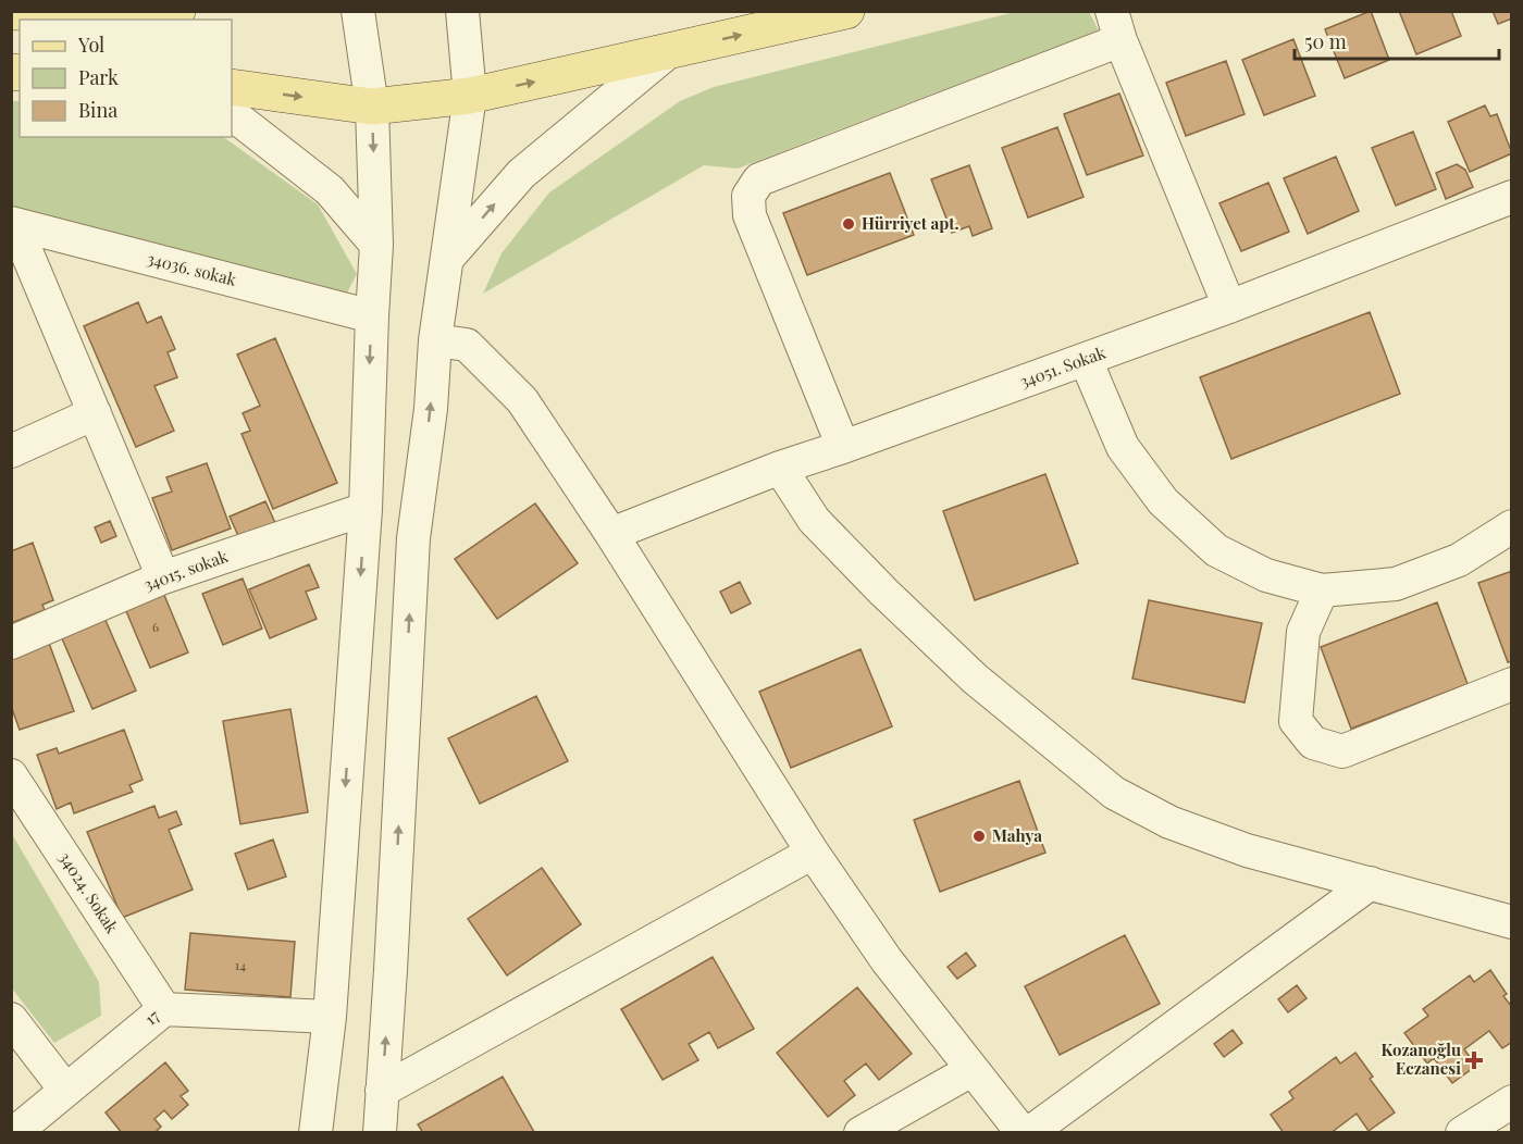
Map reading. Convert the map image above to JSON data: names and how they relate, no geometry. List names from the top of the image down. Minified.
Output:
{"streets":{"street":["34036. sokak","34051. Sokak","34015. sokak","34024. Sokak","17"]},"crossings":[["34024. Sokak","17"]],"places":{"other":["Hürriyet apt.","Mahya"],"health":["Kozanoğlu Eczanesi"]},"house_numbers":["6","14"],"legend":["Yol","Park","Bina"],"scale_bar":"50 m"}
